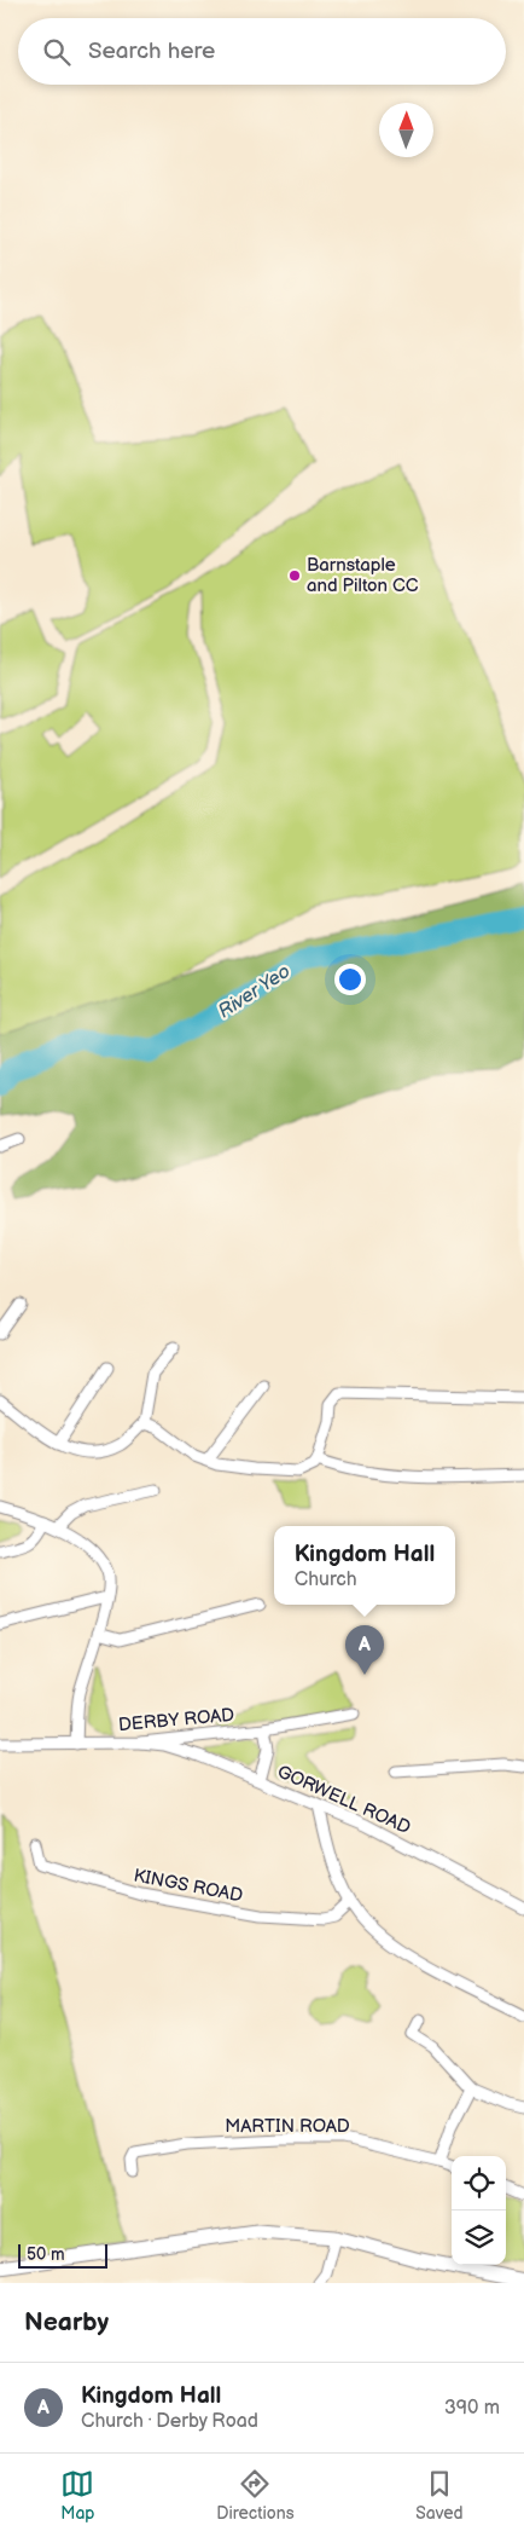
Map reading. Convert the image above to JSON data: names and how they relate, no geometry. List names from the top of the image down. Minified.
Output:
{"streets":{"street":["DERBY ROAD","GORWELL ROAD","KINGS ROAD","MARTIN ROAD"]},"crossings":[["DERBY ROAD","GORWELL ROAD"]],"water":["River Yeo"],"places":["Barnstaple and Pilton CC"],"scale_bar":"50 m","north":"top","page":{"search":"Search here","popup":["Kingdom Hall","Church"],"pins":"A","scale":"50 m","heading":"Nearby","list":[{"mark":"A","name":"Kingdom Hall","note":"Church · Derby Road","value":"390 m"}],"nav":["Map","Directions","Saved"]}}
